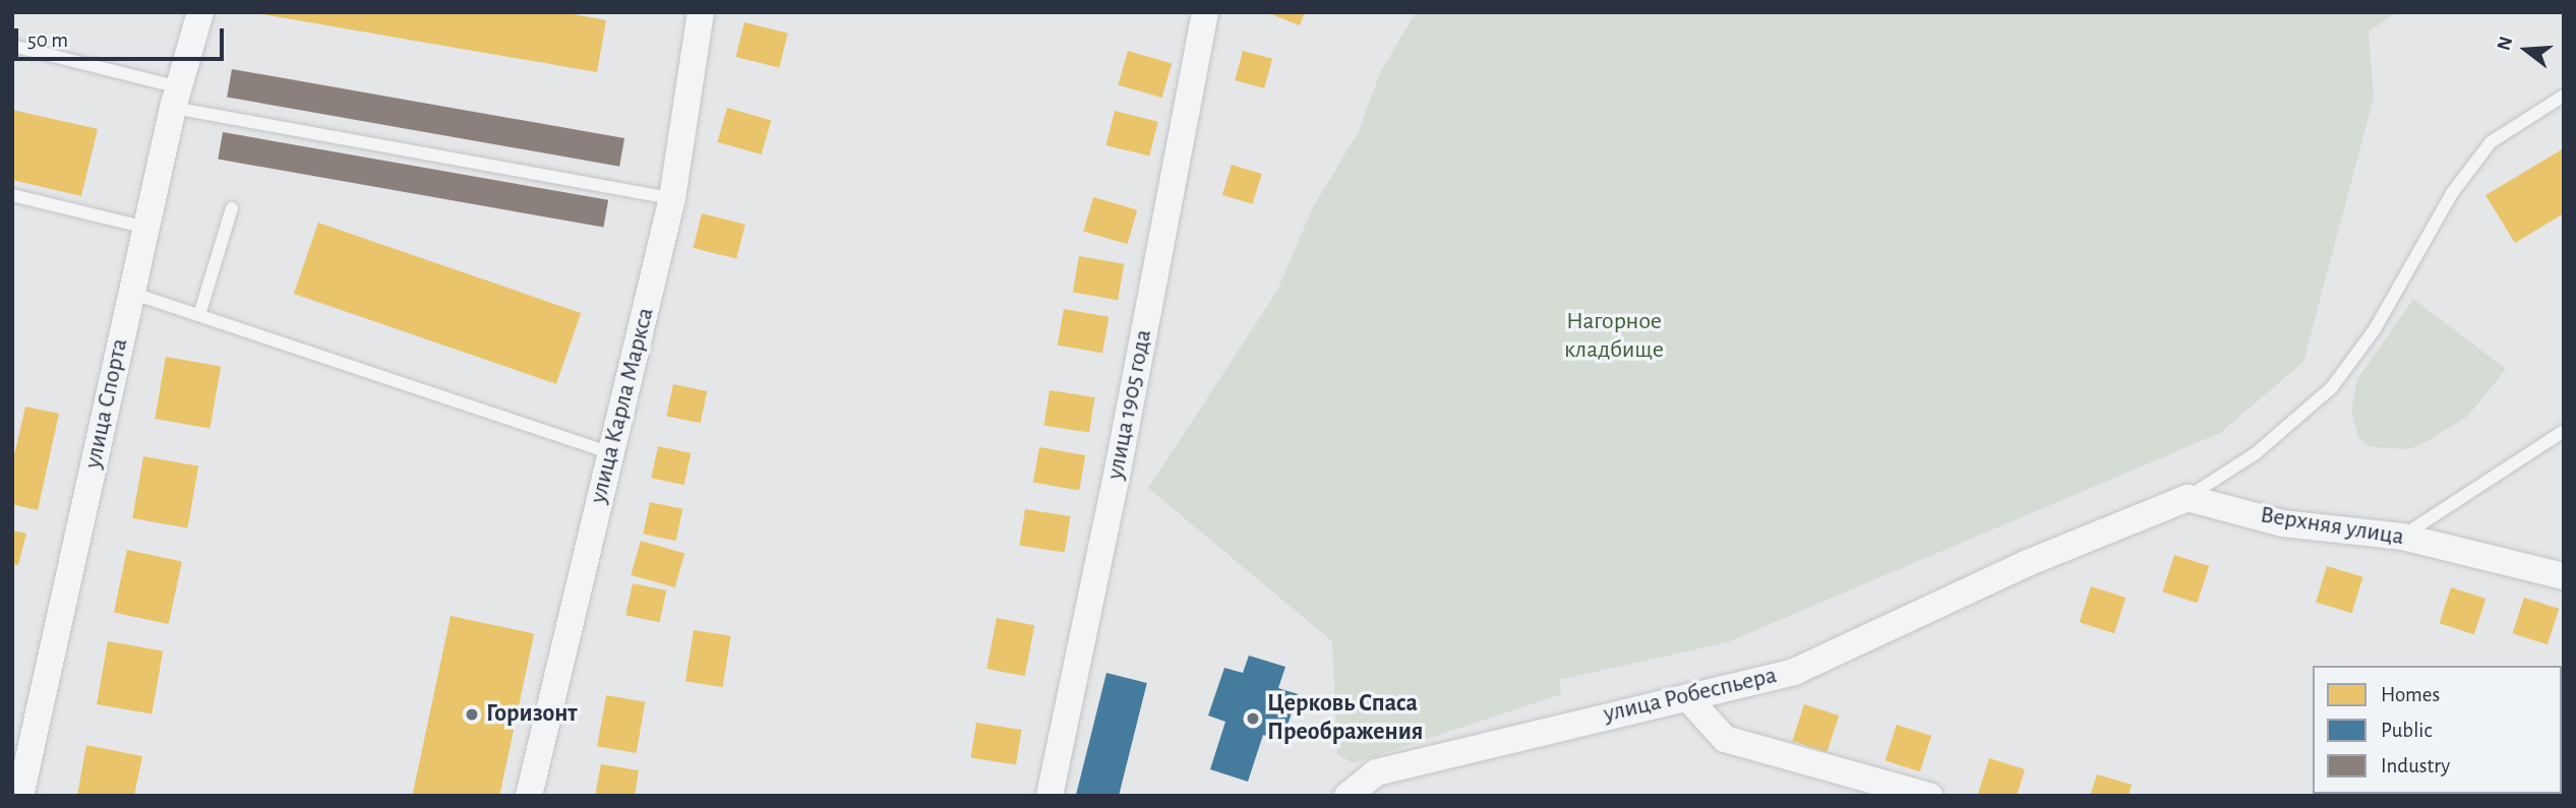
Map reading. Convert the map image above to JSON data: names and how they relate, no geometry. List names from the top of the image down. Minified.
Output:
{"streets":{"street":["улица Спорта","улица 1905 года","улица Карла Маркса","Верхняя улица","улица Робеспьера"]},"crossings":[["Верхняя улица","улица Робеспьера"]],"parks":["Нагорное кладбище"],"places":["Горизонт","Церковь Спаса Преображения"],"legend":["Homes","Public","Industry"],"scale_bar":"50 m","north":"left"}
